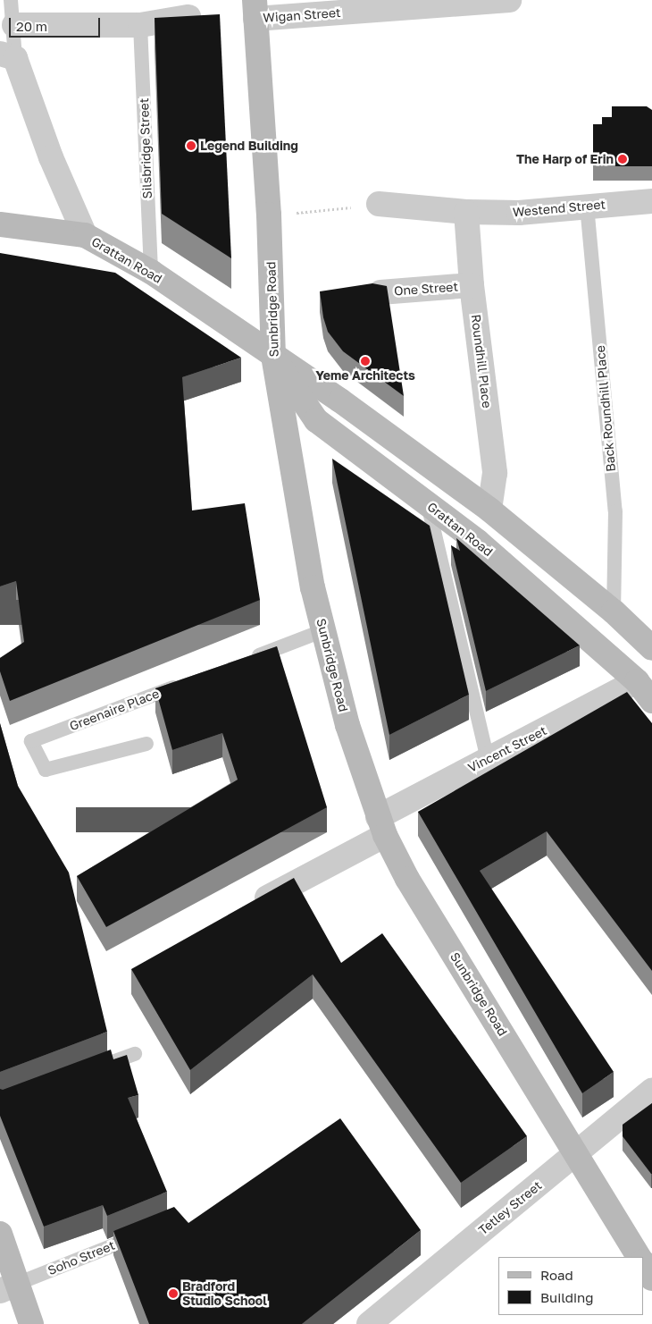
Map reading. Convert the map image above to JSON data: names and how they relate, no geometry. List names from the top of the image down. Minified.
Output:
{"streets":{"street":["Wigan Street","Westend Street","Grattan Road","One Street","Sunbridge Road","Roundhill Place","Vincent Street","Tetley Street"],"lane":["Silsbridge Street","Back Roundhill Place","Greenaire Place","Soho Street"]},"crossings":[["Wigan Street","Sunbridge Road"],["Silsbridge Street","Grattan Road"],["Westend Street","Roundhill Place"],["Westend Street","Back Roundhill Place"],["Grattan Road","Sunbridge Road"],["Grattan Road","Roundhill Place"],["Grattan Road","Back Roundhill Place"],["Grattan Road","Vincent Street"],["One Street","Roundhill Place"],["Sunbridge Road","Vincent Street"],["Sunbridge Road","Tetley Street"]],"places":["Legend Building","The Harp of Erin","Yeme Architects","Bradford Studio School"],"legend":["Road","Building"],"scale_bar":"20 m"}
